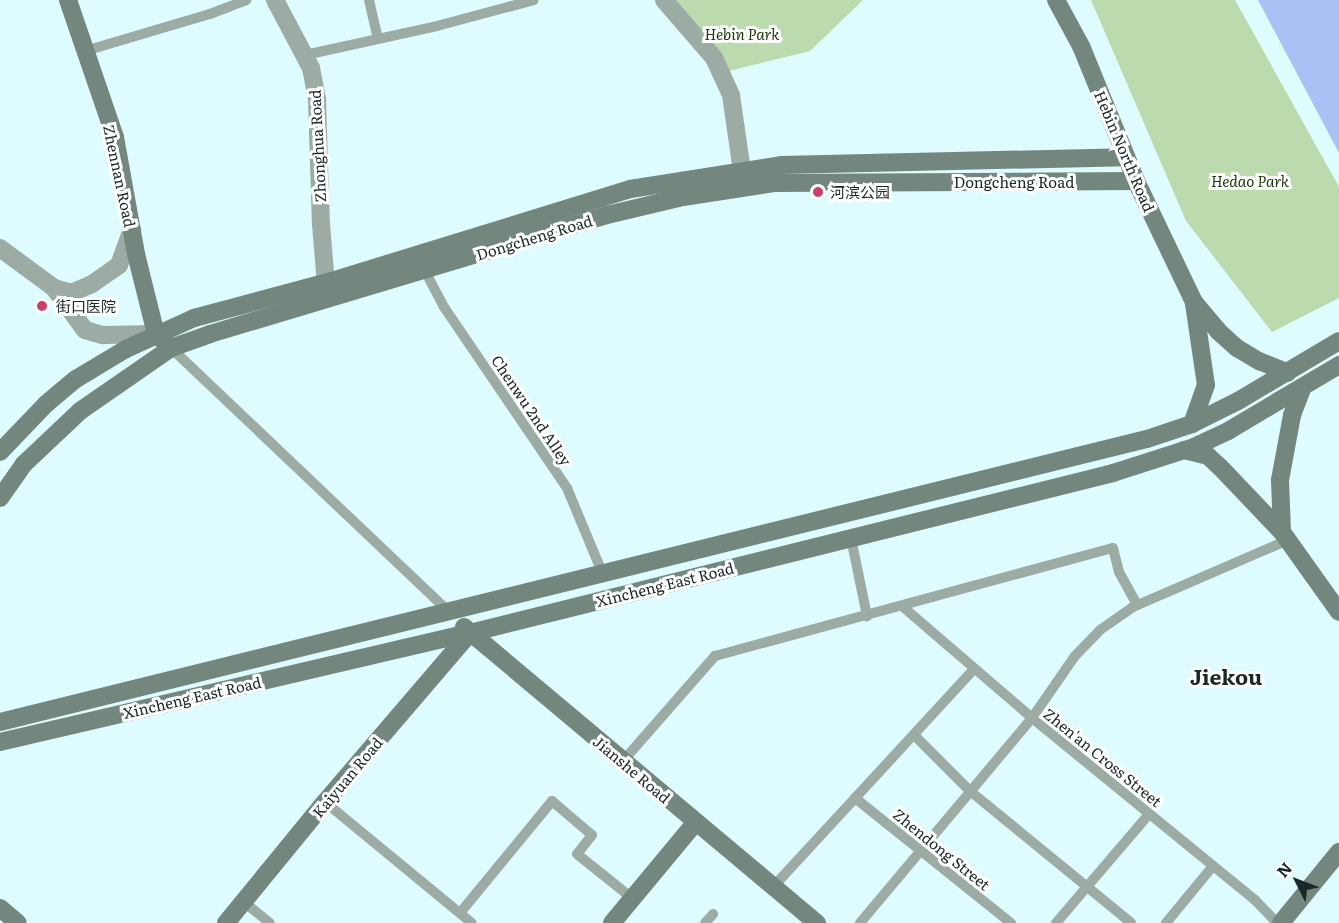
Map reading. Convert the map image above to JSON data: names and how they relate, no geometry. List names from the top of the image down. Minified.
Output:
{"streets":{"street":["Zhonghua Road","Hebin North Road","Zhennan Road","Dongcheng Road","Xincheng East Road","Jianshe Road","Kaiyuan Road"],"lane":["Chenwu 2nd Alley","Zhen'an Cross Street","Zhendong Street"]},"crossings":[["Zhonghua Road","Dongcheng Road"],["Hebin North Road","Dongcheng Road"],["Hebin North Road","Xincheng East Road"],["Zhennan Road","Dongcheng Road"],["Dongcheng Road","Chenwu 2nd Alley"],["Chenwu 2nd Alley","Xincheng East Road"],["Xincheng East Road","Jianshe Road"],["Xincheng East Road","Kaiyuan Road"],["Zhen'an Cross Street","Zhendong Street"],["Jianshe Road","Kaiyuan Road"]],"districts":["Jiekou"],"parks":["Hebin Park","Hedao Park"],"places":["河滨公园","街口医院"],"north":"top left"}
